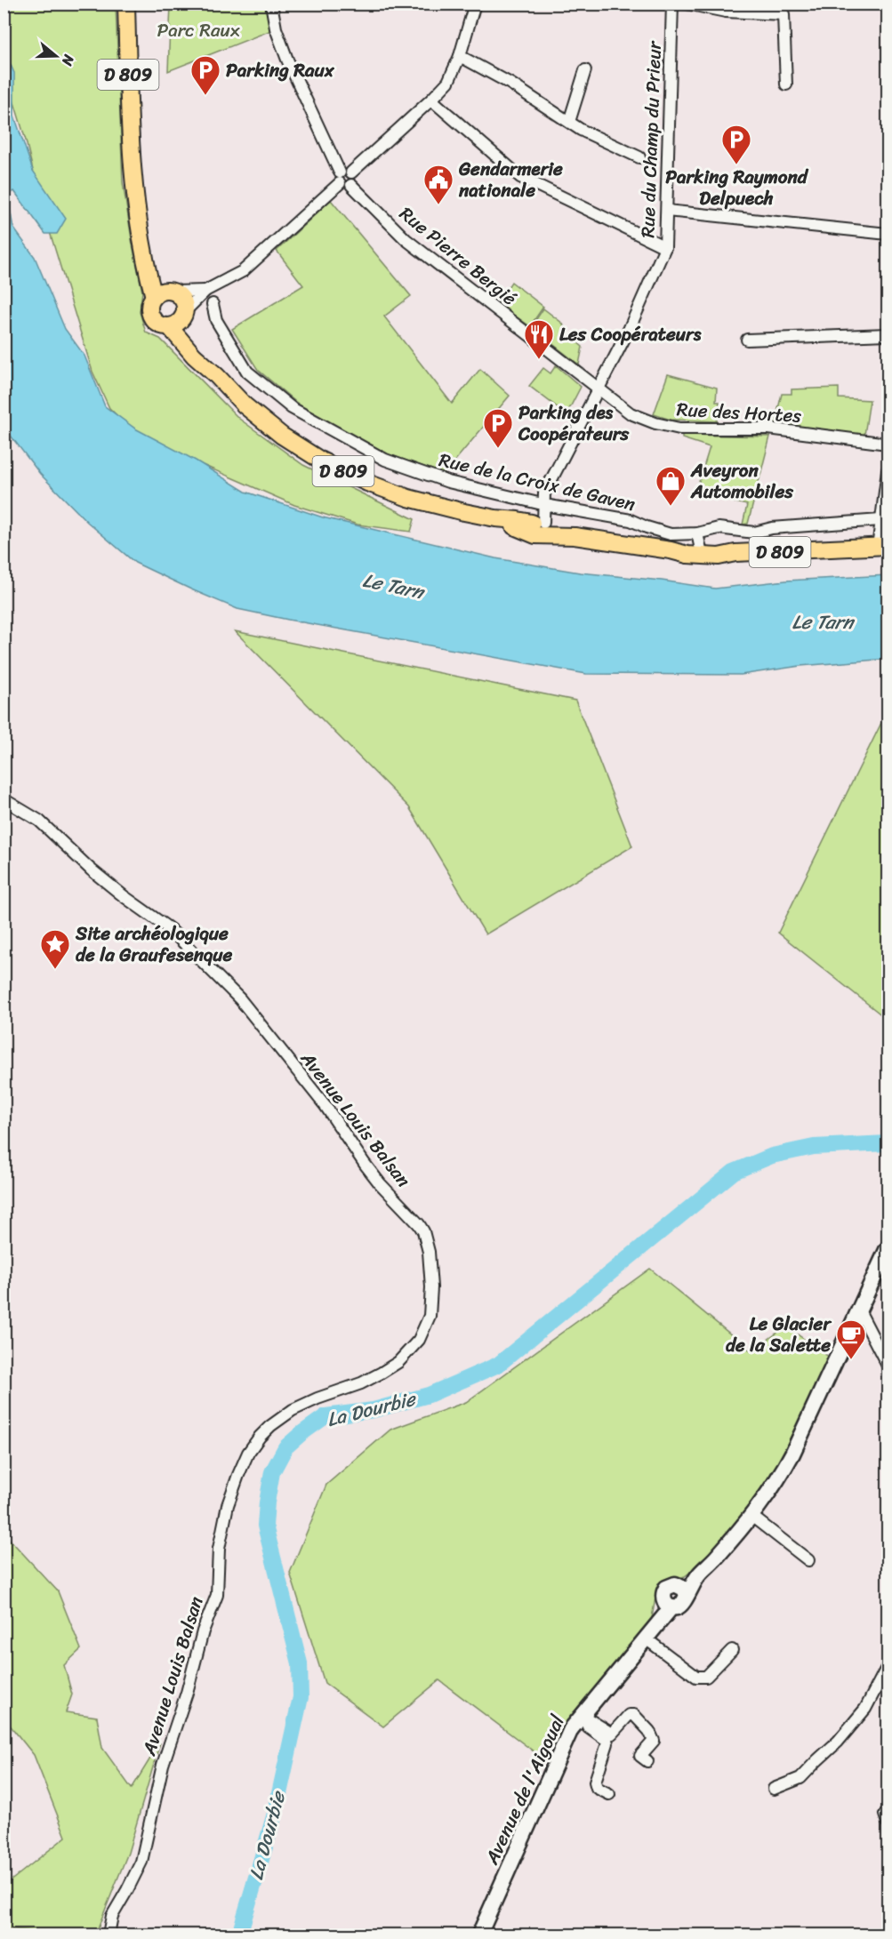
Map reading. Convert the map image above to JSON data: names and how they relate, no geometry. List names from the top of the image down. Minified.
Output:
{"streets":{"main road":["D 809","Avenue de l'Aigoual"],"street":["Rue du Champ du Prieur","Rue Pierre Bergié","Rue des Hortes","Rue de la Croix de Gaven","Avenue Louis Balsan"]},"crossings":[["D 809","Rue du Champ du Prieur"],["D 809","Rue de la Croix de Gaven"],["Rue du Champ du Prieur","Rue Pierre Bergié"],["Rue du Champ du Prieur","Rue des Hortes"],["Rue du Champ du Prieur","Rue de la Croix de Gaven"],["Rue Pierre Bergié","Rue des Hortes"]],"water":["Le Tarn","La Dourbie"],"parks":["Parc Raux"],"places":{"parking":["Parking Raux","Parking Raymond Delpuech","Parking des Coopérateurs"],"public building":["Gendarmerie nationale"],"restaurant":["Les Coopérateurs"],"shop":["Aveyron Automobiles"],"place":["Site archéologique de la Graufesenque"],"cafe":["Le Glacier de la Salette"]},"north":"right"}
